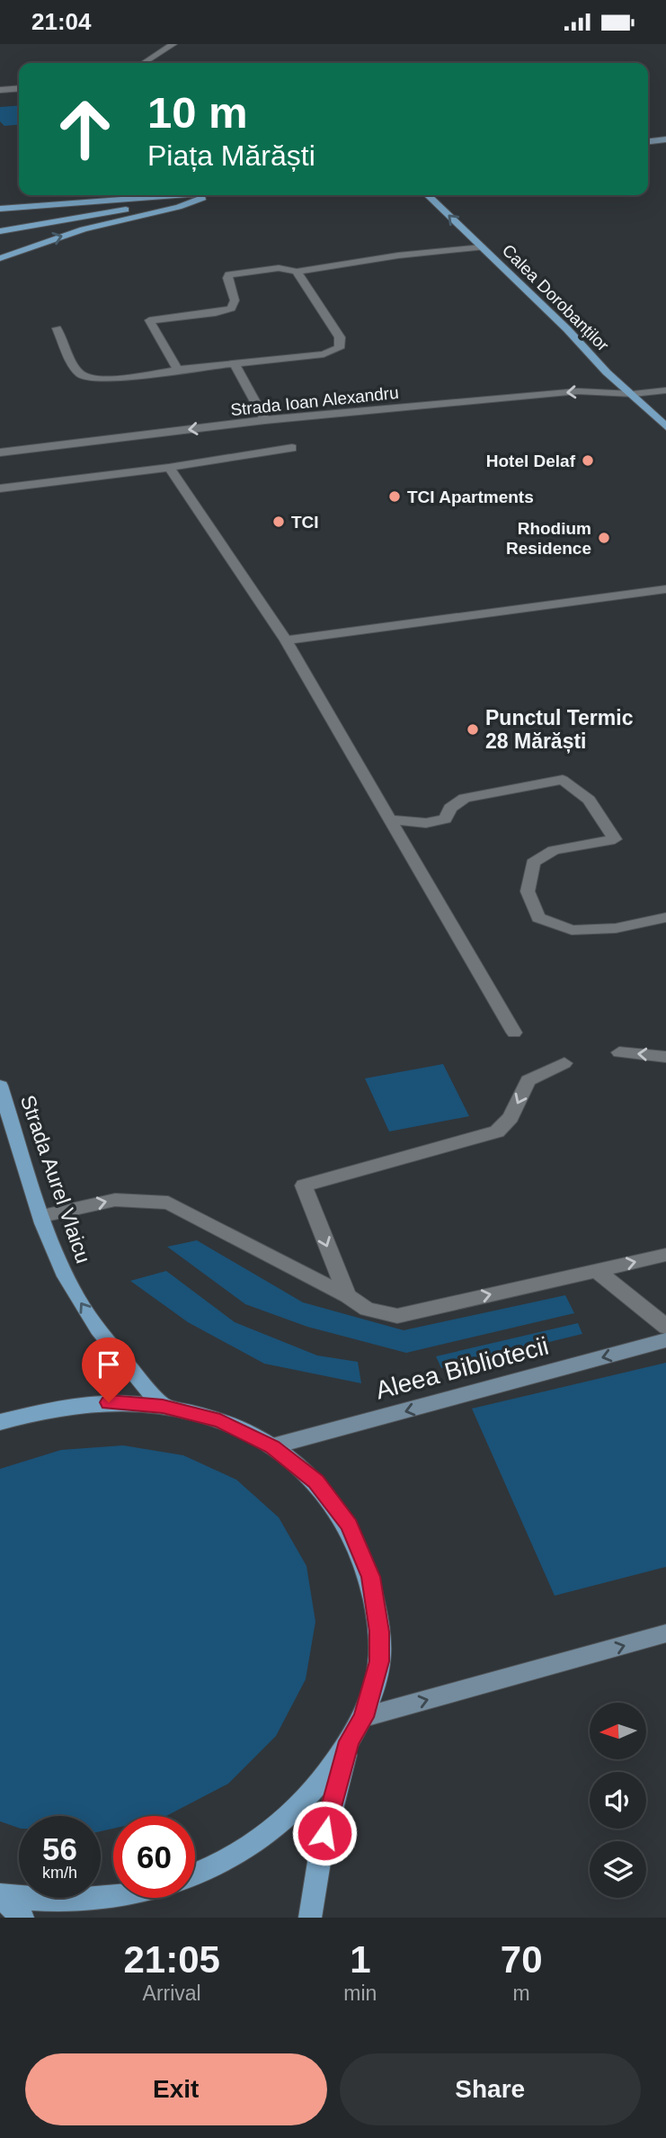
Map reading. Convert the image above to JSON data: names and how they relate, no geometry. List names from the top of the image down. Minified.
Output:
{"streets":{"main road":["Calea Dorobanților","Strada Aurel Vlaicu","Aleea Bibliotecii"],"street":["Strada Ioan Alexandru"]},"crossings":[["Calea Dorobanților","Strada Ioan Alexandru"]],"one_way":["Strada Aurel Vlaicu","Aleea Bibliotecii"],"places":["Hotel Delaf","TCI Apartments","TCI","Rhodium Residence","Punctul Termic 28 Mărăști"],"north":"left","page":{"status":"21:04","turn":["10 m","Piața Mărăști"],"speed":"56 km/h","limit":"60","eta":["21:05","Arrival","1","min","70","m"],"buttons":["Exit","Share"]}}
